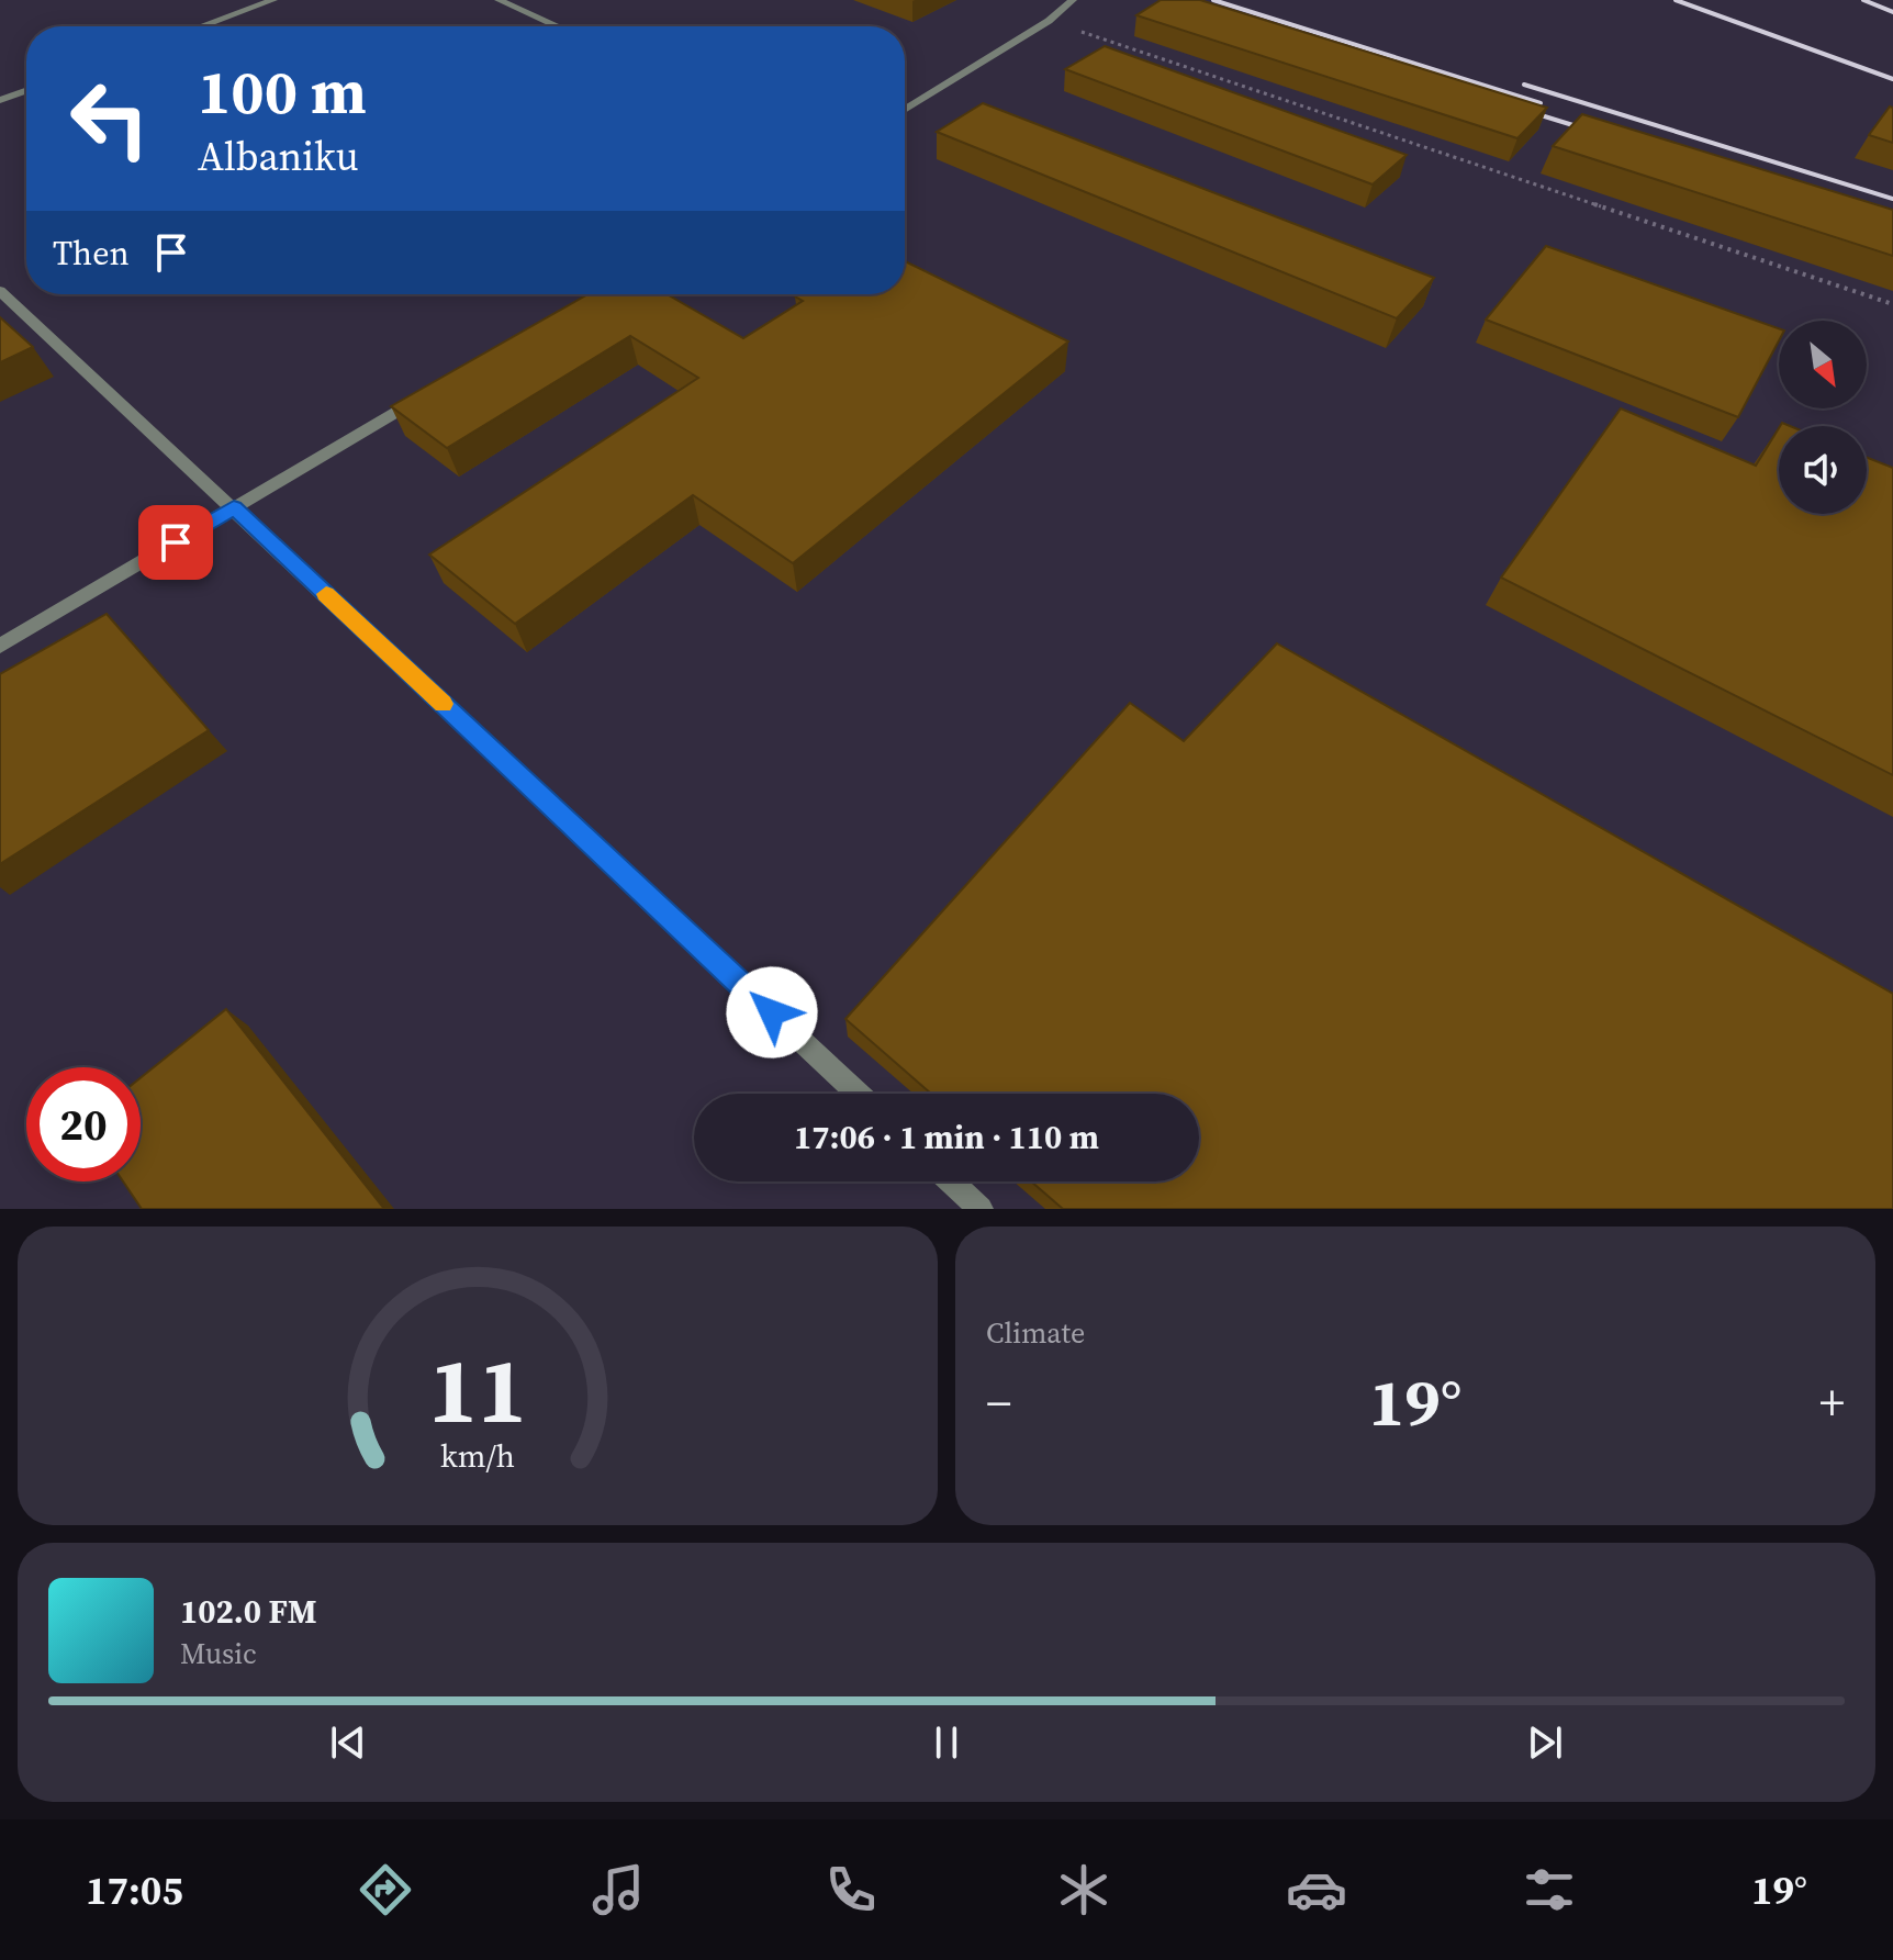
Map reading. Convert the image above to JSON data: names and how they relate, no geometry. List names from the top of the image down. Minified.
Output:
{"north":"bottom right","page":{"turn":["100 m","Albaniku"],"then":"Then","limit":"20","trip":"17:06 · 1 min · 110 m","tile":"Climate","heat":["−","19°","+"],"song":["102.0 FM","Music"],"tabs":["17:05","19°"],"gauge":["11","km/h"]}}
